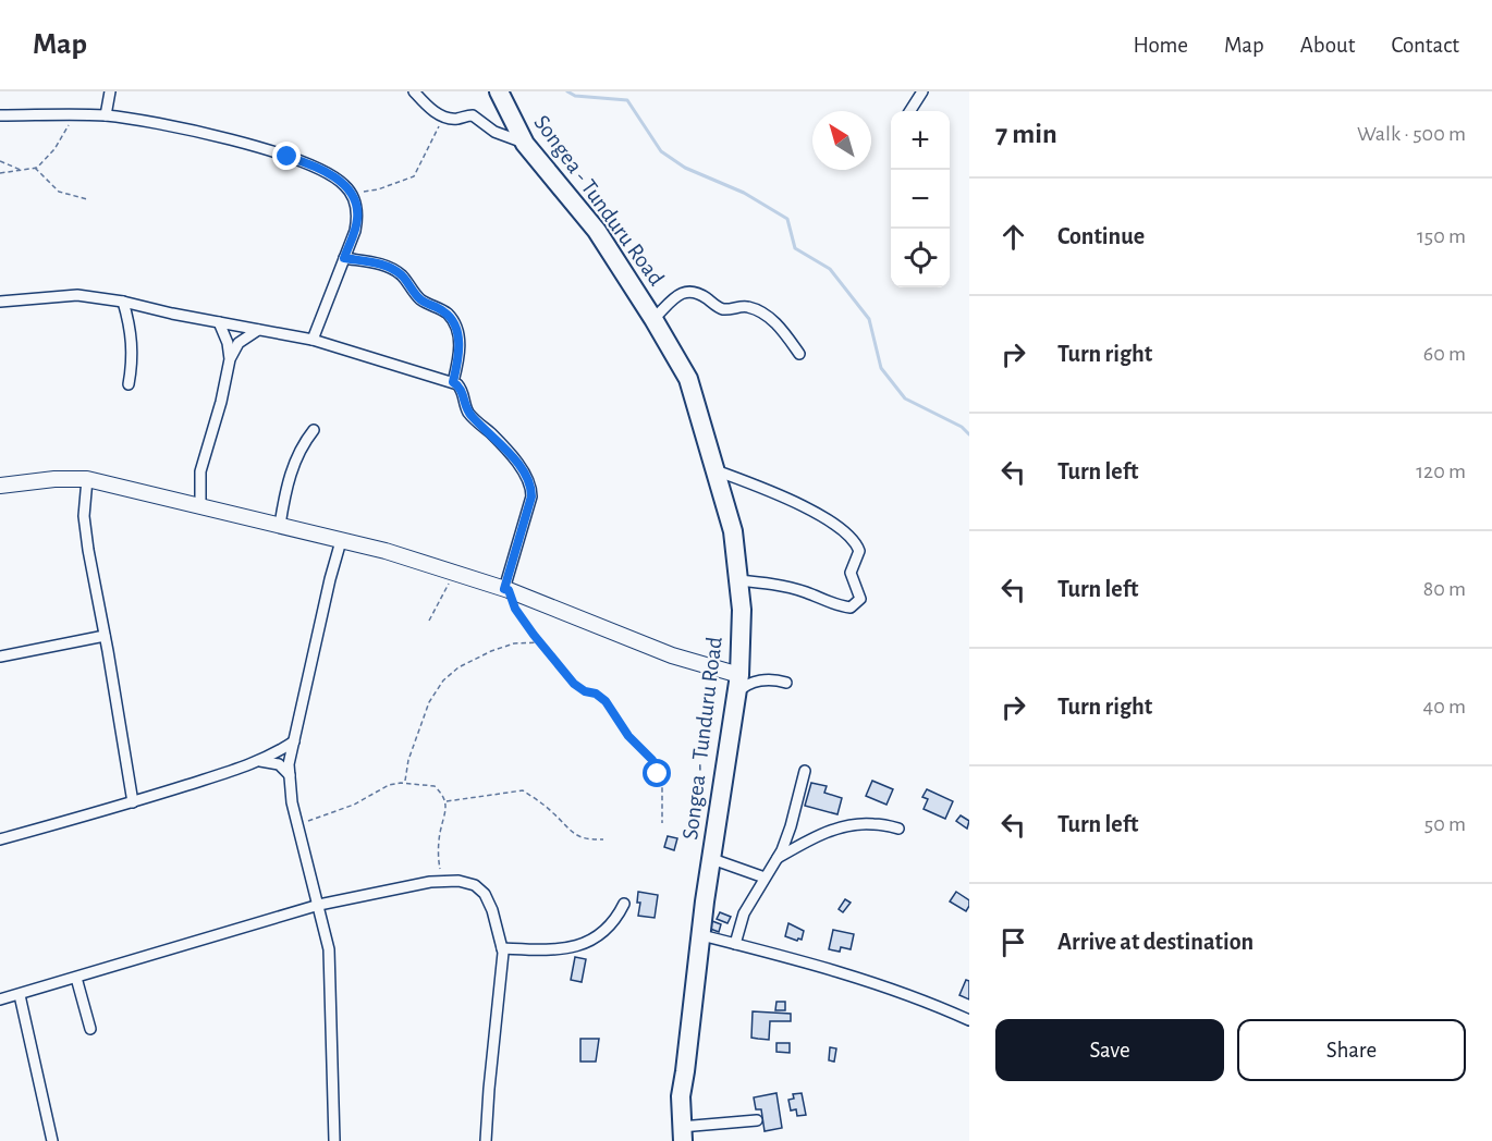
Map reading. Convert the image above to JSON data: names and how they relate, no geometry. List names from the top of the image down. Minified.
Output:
{"streets":{"highway":["Songea - Tunduru Road"]},"north":"top left","page":{"header":"Map","nav":["Home","Map","About","Contact"],"heading":["7 min","Walk · 500 m"],"map_buttons":["+","−"],"list":[["Continue","150 m"],["Turn right","60 m"],["Turn left","120 m"],["Turn left","80 m"],["Turn right","40 m"],["Turn left","50 m"],"Arrive at destination"],"buttons":["Save","Share"]}}
